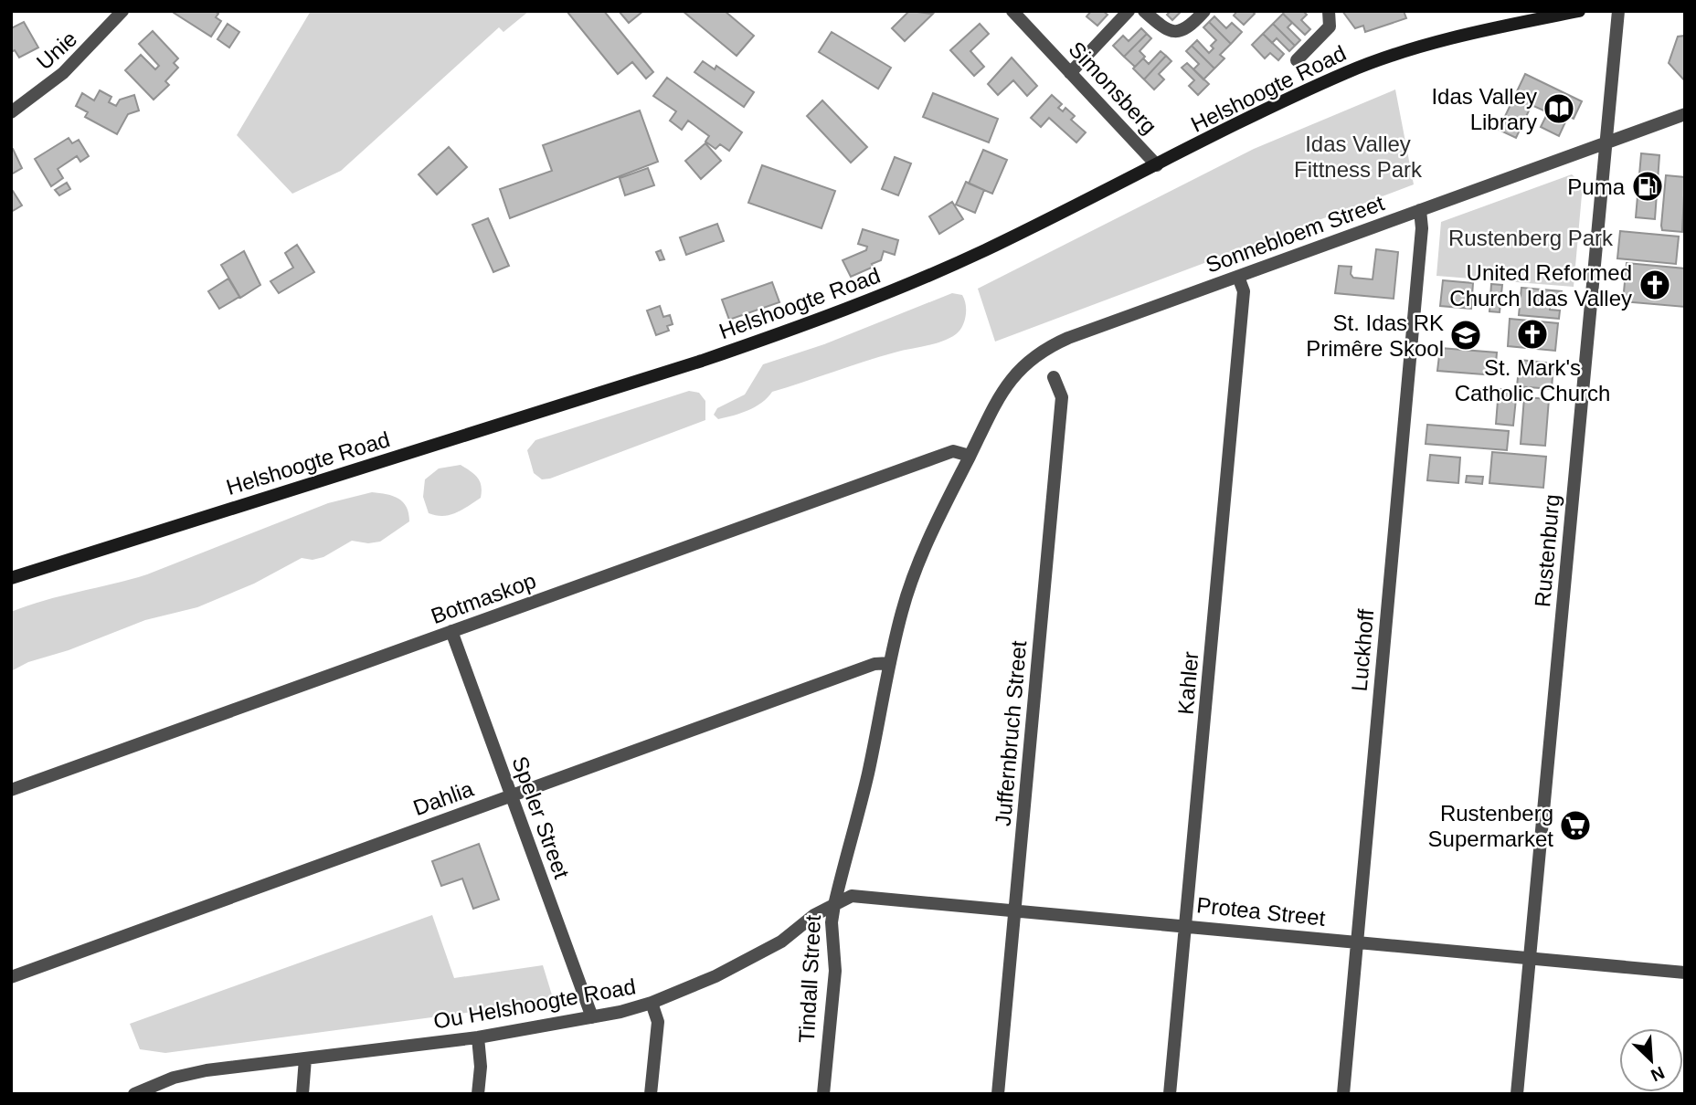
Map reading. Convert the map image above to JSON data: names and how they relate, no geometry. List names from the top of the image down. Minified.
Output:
{"streets":{"main road":["Helshoogte Road"],"street":["Unie","Simonsberg","Sonnebloem Street","Rustenburg","Botmaskop","Luckhoff","Kahler","Juffernbruch Street","Dahlia","Speler Street","Protea Street","Tindall Street","Ou Helshoogte Road"]},"crossings":[["Simonsberg","Helshoogte Road"],["Sonnebloem Street","Rustenburg"],["Sonnebloem Street","Botmaskop"],["Sonnebloem Street","Luckhoff"],["Sonnebloem Street","Kahler"],["Rustenburg","Protea Street"],["Botmaskop","Speler Street"],["Luckhoff","Protea Street"],["Kahler","Protea Street"],["Juffernbruch Street","Protea Street"],["Dahlia","Speler Street"],["Speler Street","Ou Helshoogte Road"],["Protea Street","Tindall Street"],["Protea Street","Ou Helshoogte Road"],["Tindall Street","Ou Helshoogte Road"]],"parks":["Idas Valley Fittness Park","Rustenberg Park"],"places":{"library":["Idas Valley Library"],"fuel station":["Puma"],"church":["United Reformed Church Idas Valley","St. Mark's Catholic Church"],"school or university":["St. Idas RK Primêre Skool"],"supermarket":["Rustenberg Supermarket"]},"north":"bottom right"}
